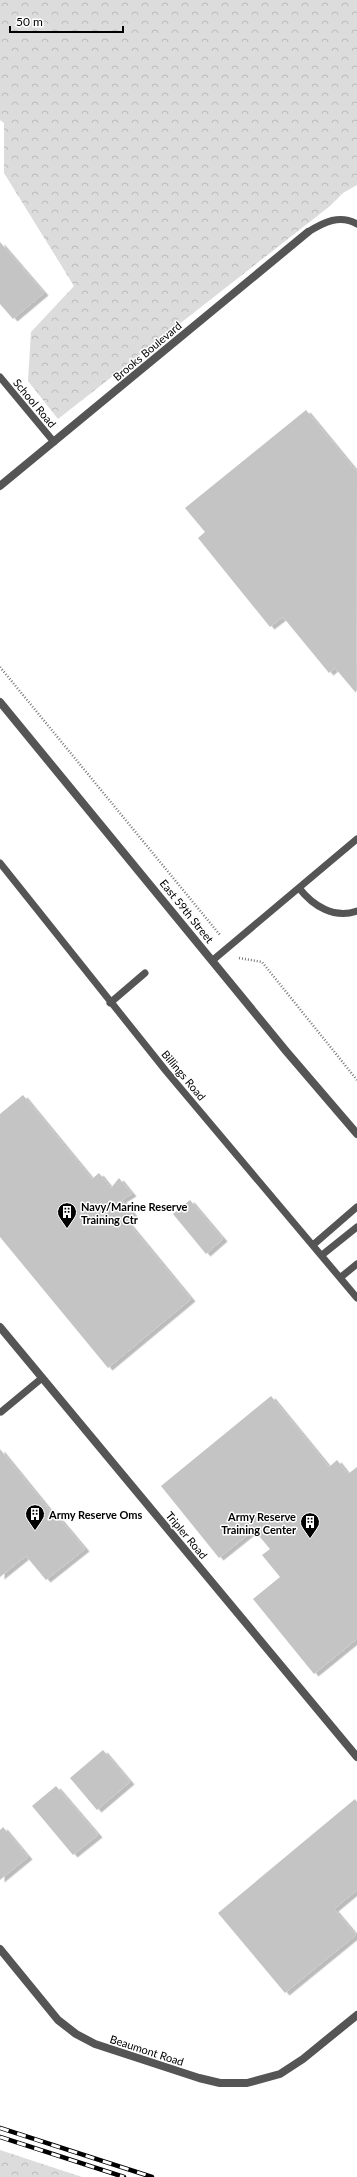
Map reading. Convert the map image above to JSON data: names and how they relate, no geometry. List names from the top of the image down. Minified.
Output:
{"streets":{"street":["Brooks Boulevard","East 59th Street","Tripler Road","Beaumont Road"],"lane":["School Road","Billings Road"]},"crossings":[["Brooks Boulevard","School Road"]],"places":{"building":["Navy/Marine Reserve Training Ctr","Army Reserve Oms","Army Reserve Training Center"]},"scale_bar":"50 m"}
